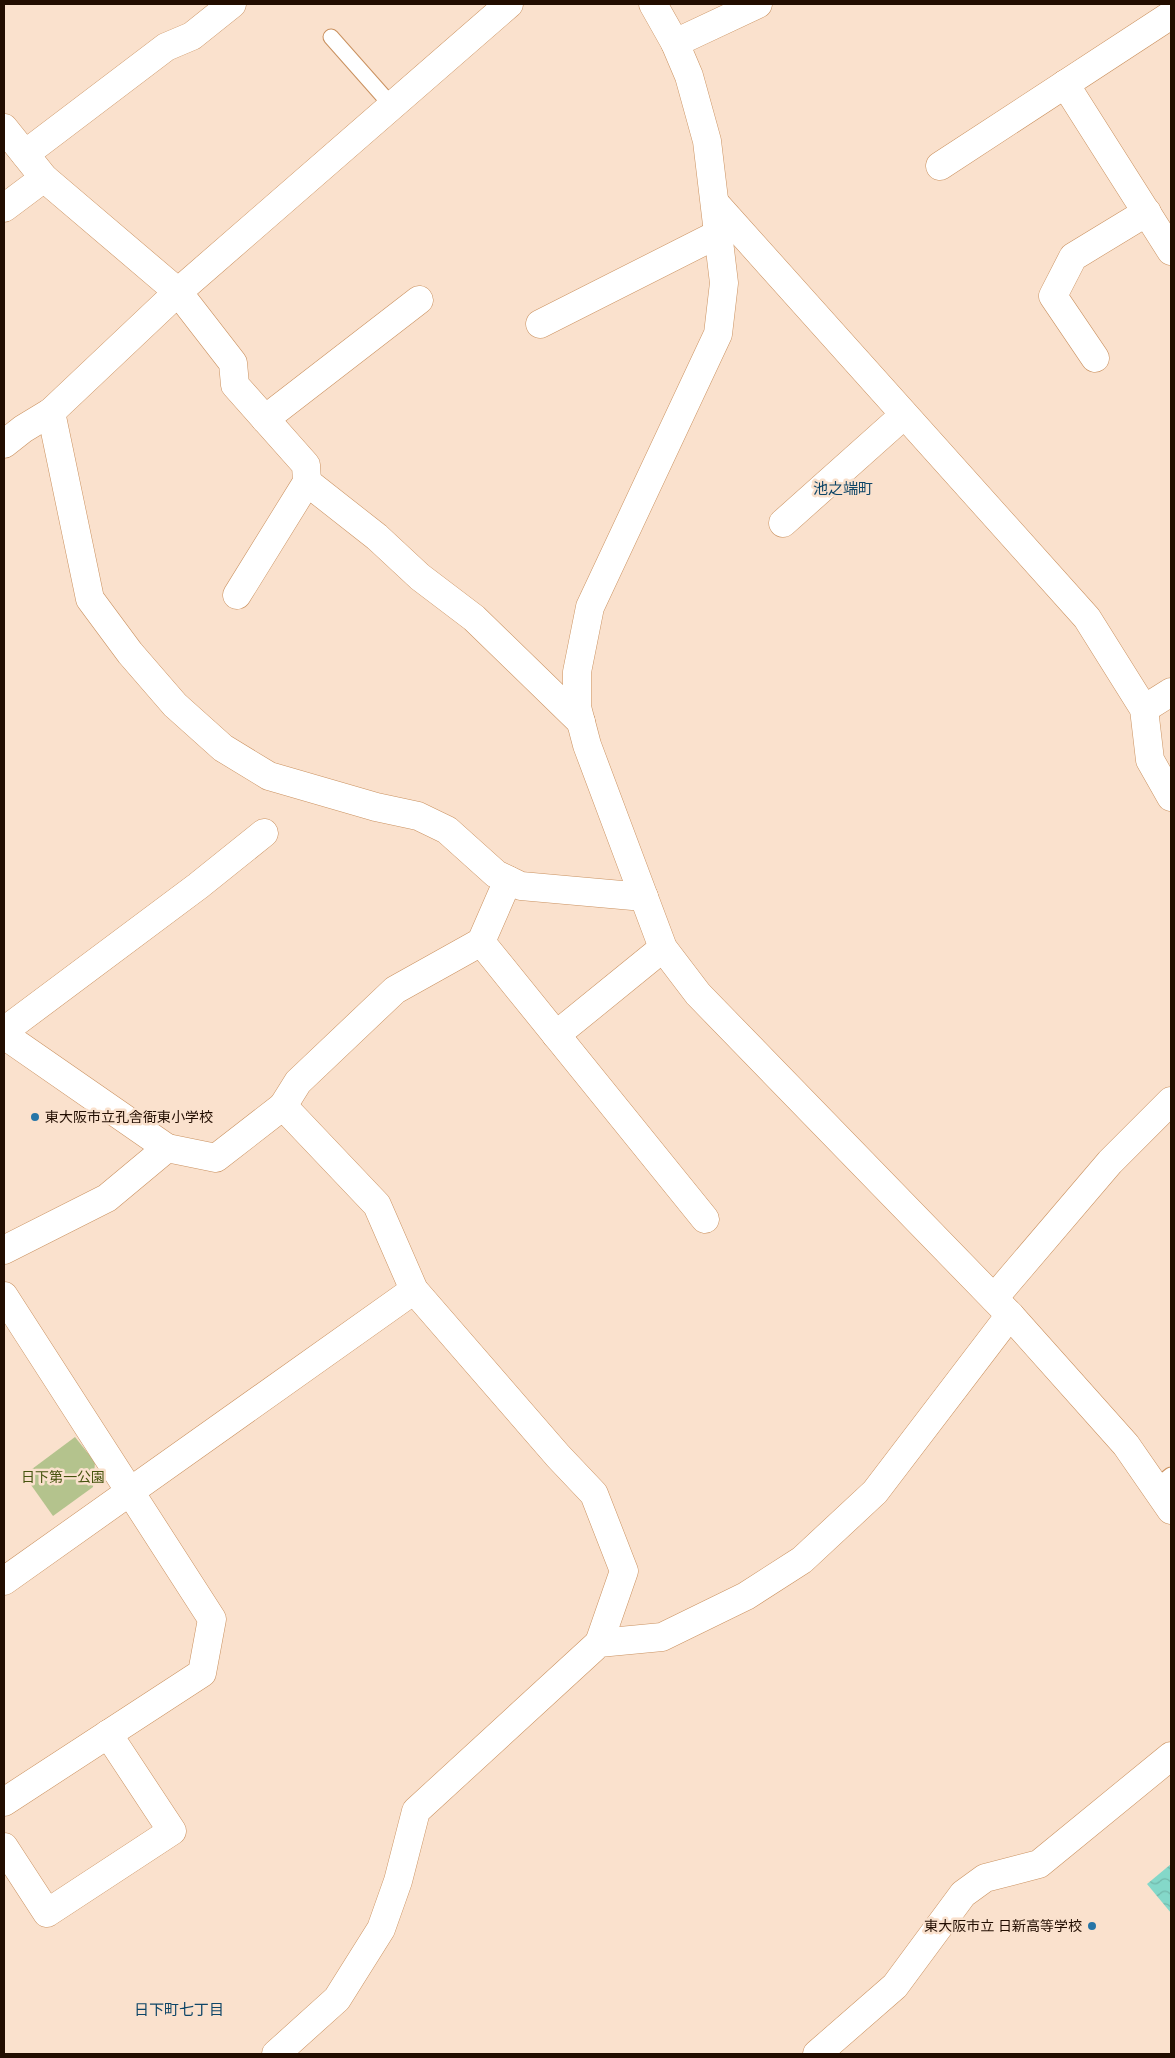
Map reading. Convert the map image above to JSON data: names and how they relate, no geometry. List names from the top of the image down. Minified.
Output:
{"districts":["池之端町","日下町七丁目"],"parks":["日下第一公園"],"places":["東大阪市立孔舎衙東小学校","東大阪市立 日新高等学校"]}
